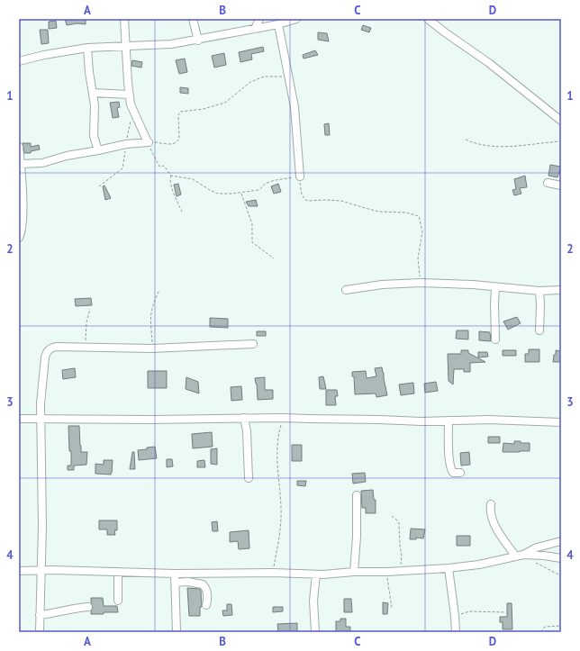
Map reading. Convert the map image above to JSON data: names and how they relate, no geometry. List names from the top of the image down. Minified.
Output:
{"grid":{"columns":["A","B","C","D"],"rows":["1","2","3","4"]}}
